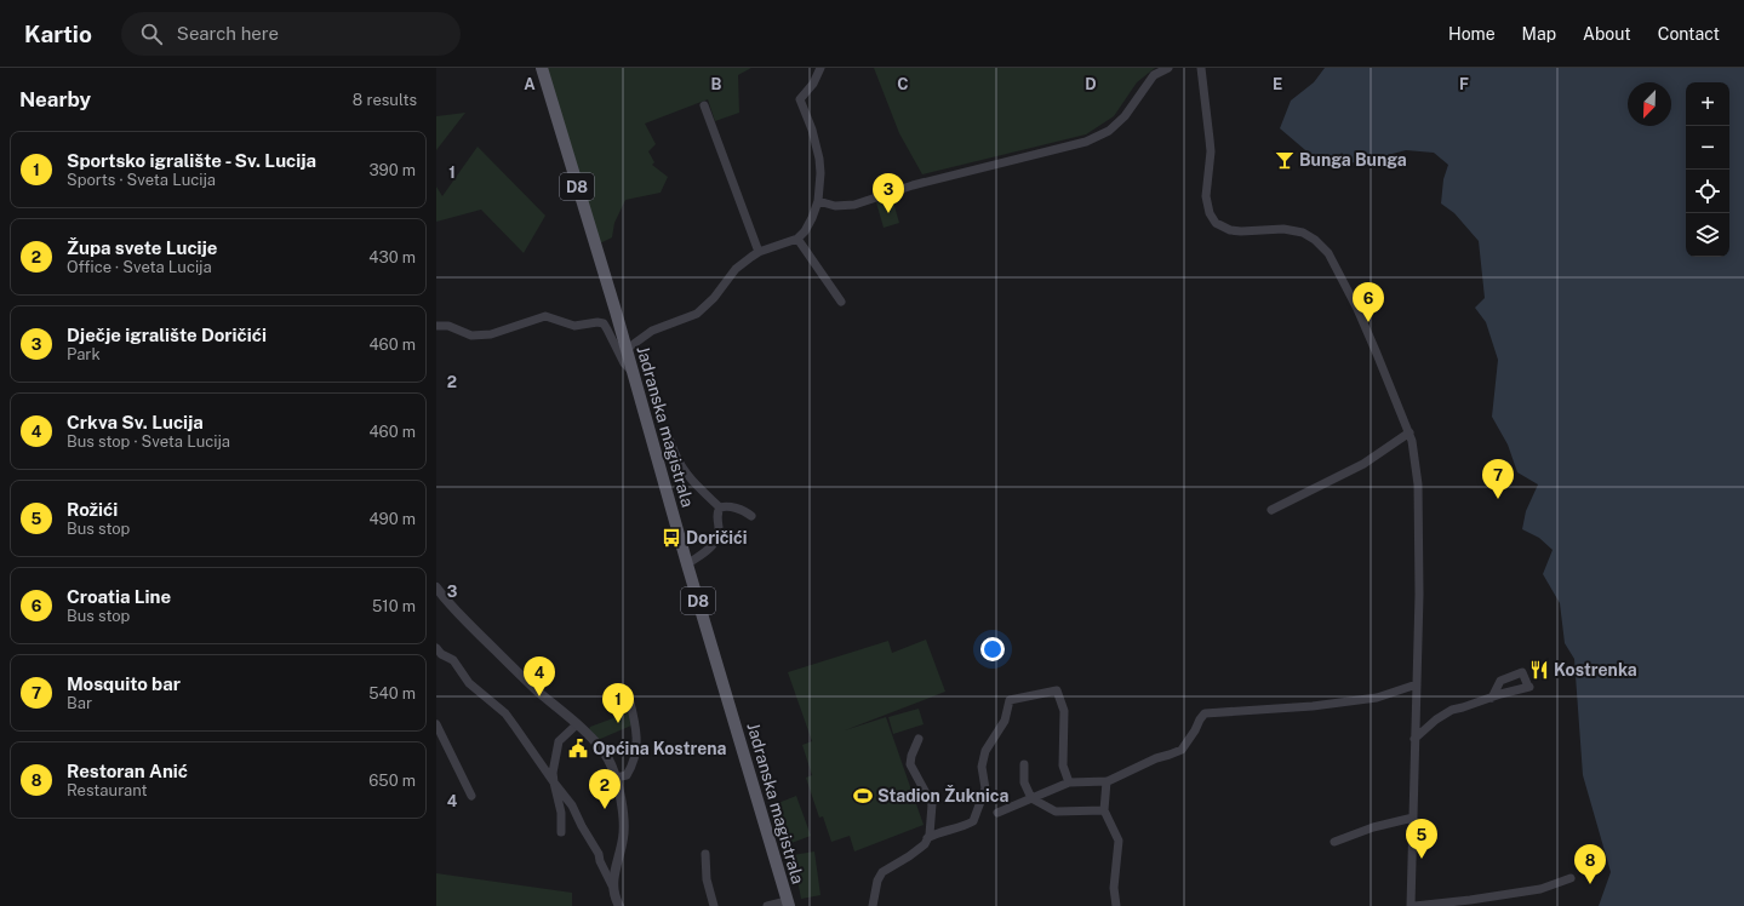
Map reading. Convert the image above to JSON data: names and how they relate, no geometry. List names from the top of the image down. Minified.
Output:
{"streets":{"main road":["D8","Jadranska magistrala"]},"places":{"bar":["Bunga Bunga"],"bus stop":["Doričići"],"restaurant":["Kostrenka"],"public building":["Općina Kostrena"],"sports":["Stadion Žuknica"]},"north":"bottom left","page":{"header":"Kartio","search":"Search here","nav":["Home","Map","About","Contact"],"heading":["Nearby","8 results"],"map_buttons":["+","−"],"list":[{"mark":"1","name":"Sportsko igralište - Sv. Lucija","note":"Sports · Sveta Lucija","value":"390 m"},{"mark":"2","name":"Župa svete Lucije","note":"Office · Sveta Lucija","value":"430 m"},{"mark":"3","name":"Dječje igralište Doričići","note":"Park","value":"460 m"},{"mark":"4","name":"Crkva Sv. Lucija","note":"Bus stop · Sveta Lucija","value":"460 m"},{"mark":"5","name":"Rožići","note":"Bus stop","value":"490 m"},{"mark":"6","name":"Croatia Line","note":"Bus stop","value":"510 m"},{"mark":"7","name":"Mosquito bar","note":"Bar","value":"540 m"},{"mark":"8","name":"Restoran Anić","note":"Restaurant","value":"650 m"}],"pins":["3","6","7","4","1","2","5","8"]},"grid":{"columns":["A","B","C","D","E","F"],"rows":["1","2","3","4"]}}
